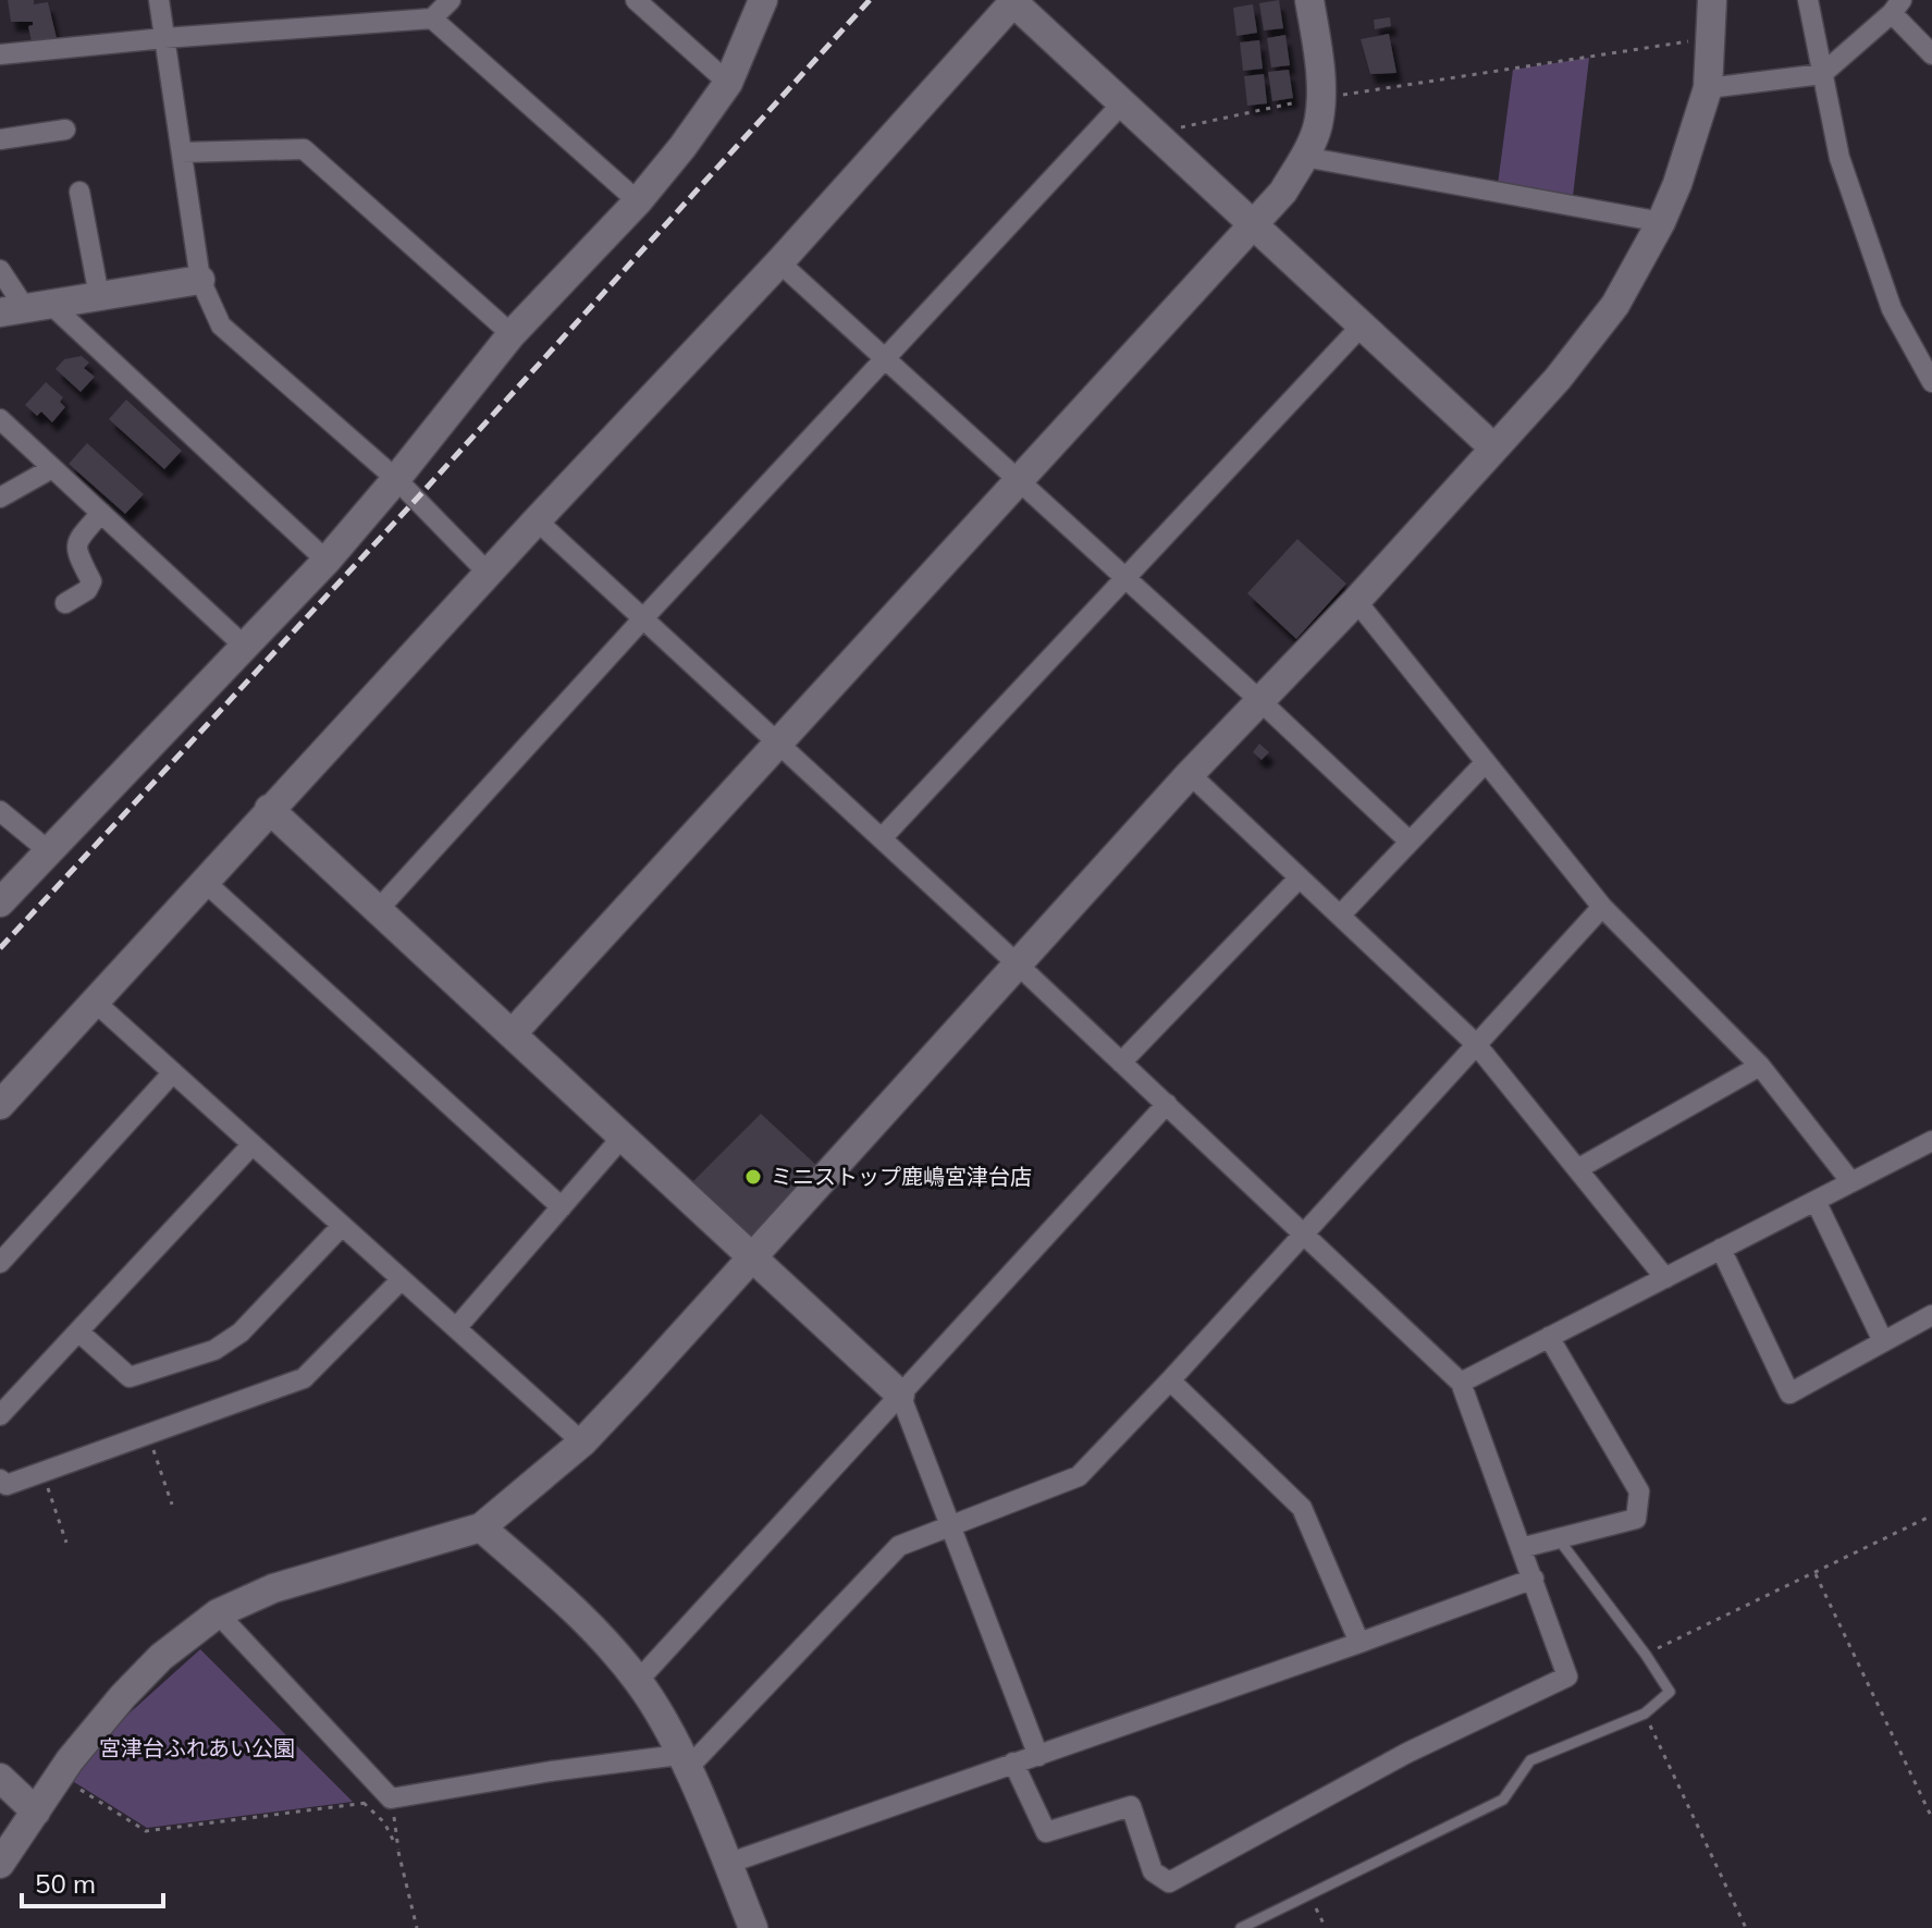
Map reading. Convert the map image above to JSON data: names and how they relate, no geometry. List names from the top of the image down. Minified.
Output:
{"parks":["宮津台ふれあい公園"],"places":["ミニストップ鹿嶋宮津台店"],"scale_bar":"50 m"}
